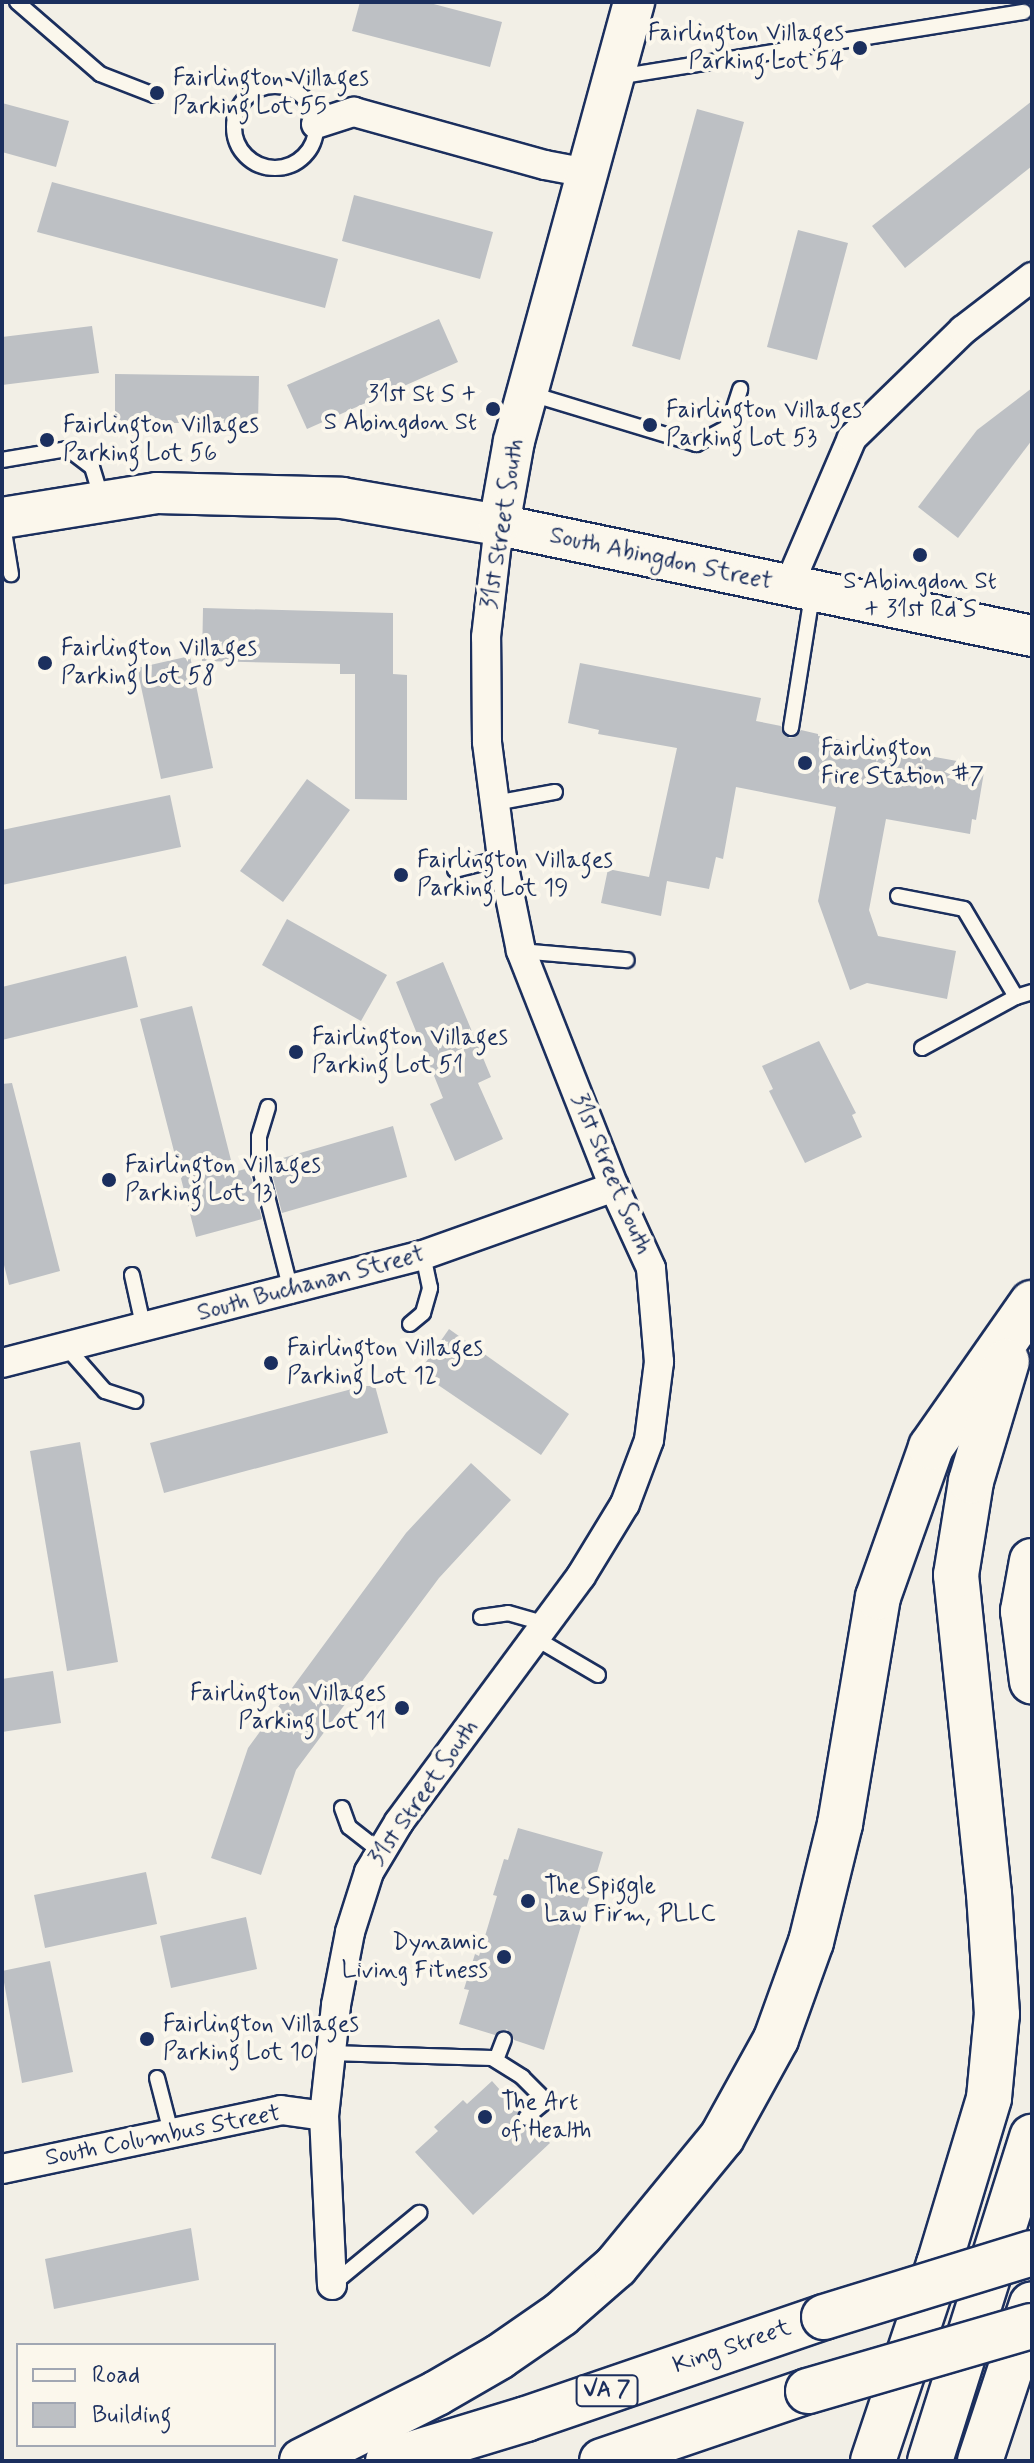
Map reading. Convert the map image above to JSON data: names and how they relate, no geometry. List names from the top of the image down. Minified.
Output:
{"streets":{"main road":["King Street","VA 7"],"street":["31st Street South","South Abingdon Street","South Buchanan Street","South Columbus Street"]},"crossings":[["31st Street South","South Abingdon Street"],["31st Street South","South Buchanan Street"],["31st Street South","South Columbus Street"]],"places":["Fairlington Villages Parking Lot 54","Fairlington Villages Parking Lot 55","31st St S + S Abingdon St","Fairlington Villages Parking Lot 53","Fairlington Villages Parking Lot 56","S Abingdon St + 31st Rd S","Fairlington Villages Parking Lot 58","Fairlington Fire Station #7","Fairlington Villages Parking Lot 19","Fairlington Villages Parking Lot 51","Fairlington Villages Parking Lot 13","Fairlington Villages Parking Lot 12","Fairlington Villages Parking Lot 11","The Spiggle Law Firm, PLLC","Dynamic Living Fitness","Fairlington Villages Parking Lot 10","The Art of Health"],"legend":["Road","Building"]}
